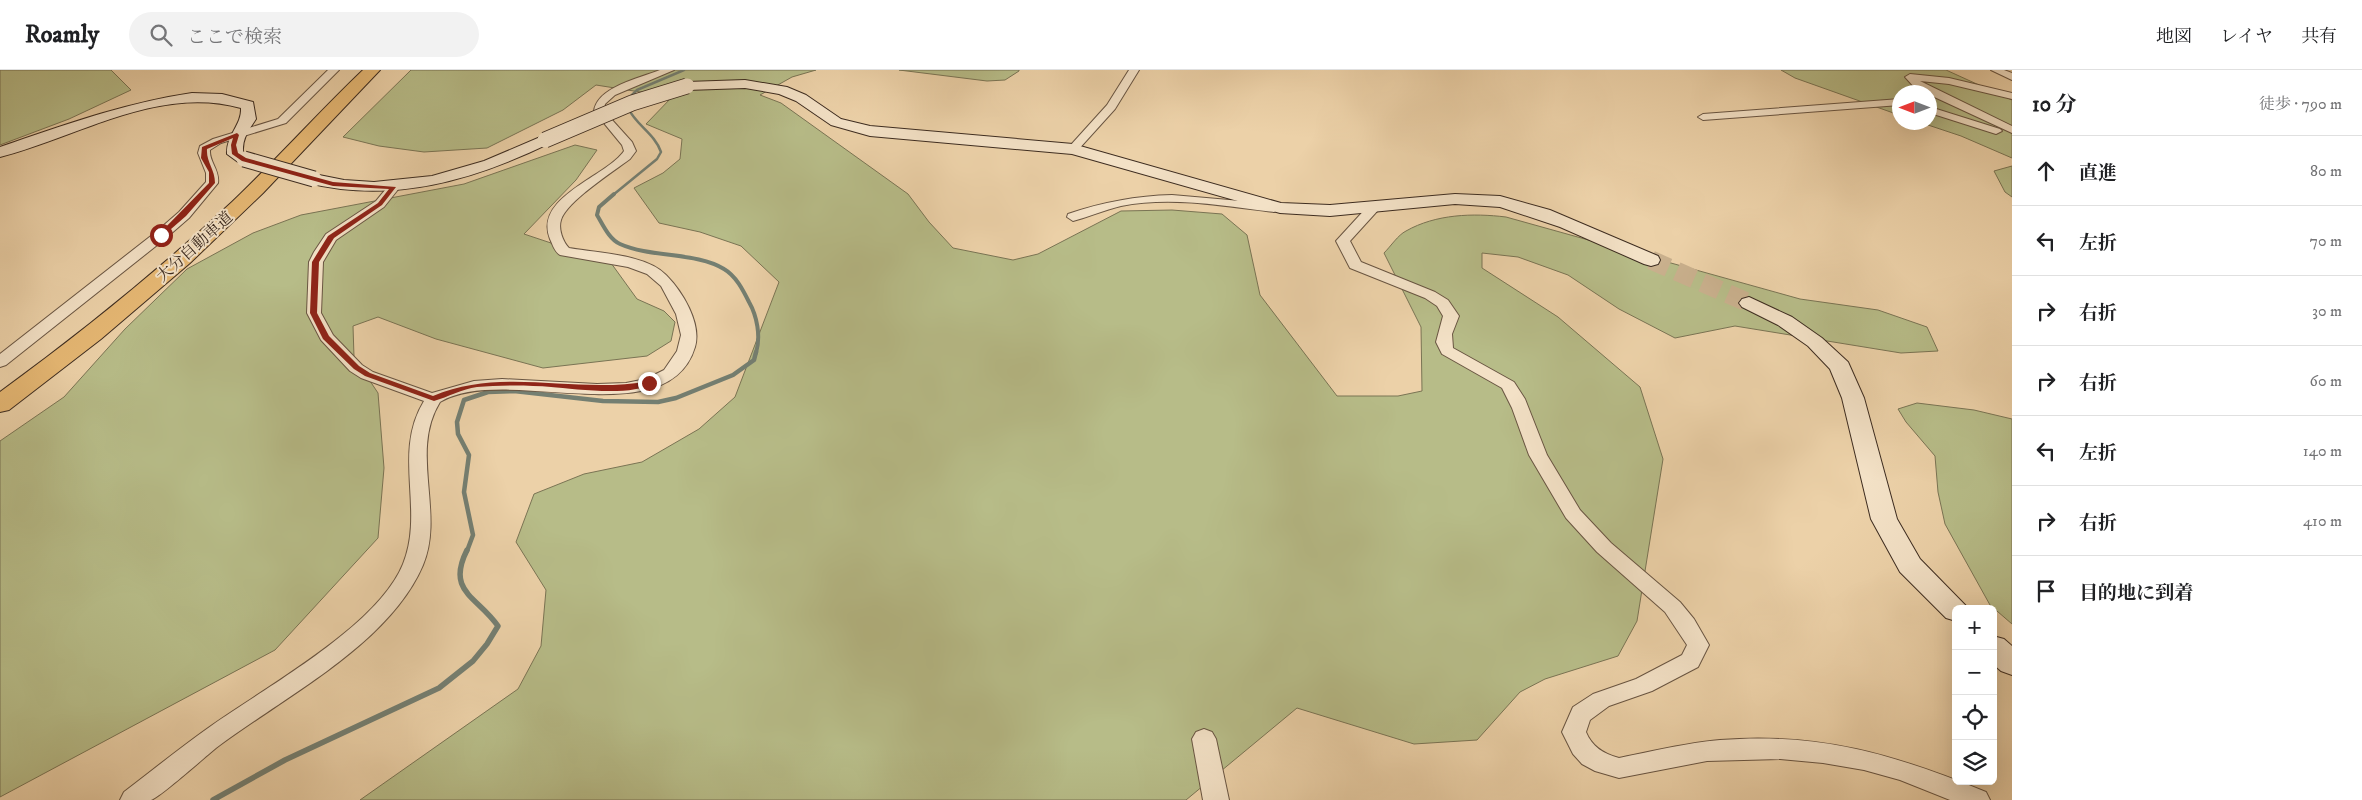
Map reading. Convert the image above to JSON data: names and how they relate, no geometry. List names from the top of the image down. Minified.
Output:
{"streets":{"highway":["大分自動車道"]},"north":"left","page":{"header":"Roamly","search":"ここで検索","nav":["地図","レイヤ","共有"],"heading":["10 分","徒歩 · 790 m"],"list":[["直進","80 m"],["左折","70 m"],["右折","30 m"],["右折","60 m"],["左折","140 m"],["右折","410 m"],"目的地に到着"],"map_buttons":["+","−"]}}
